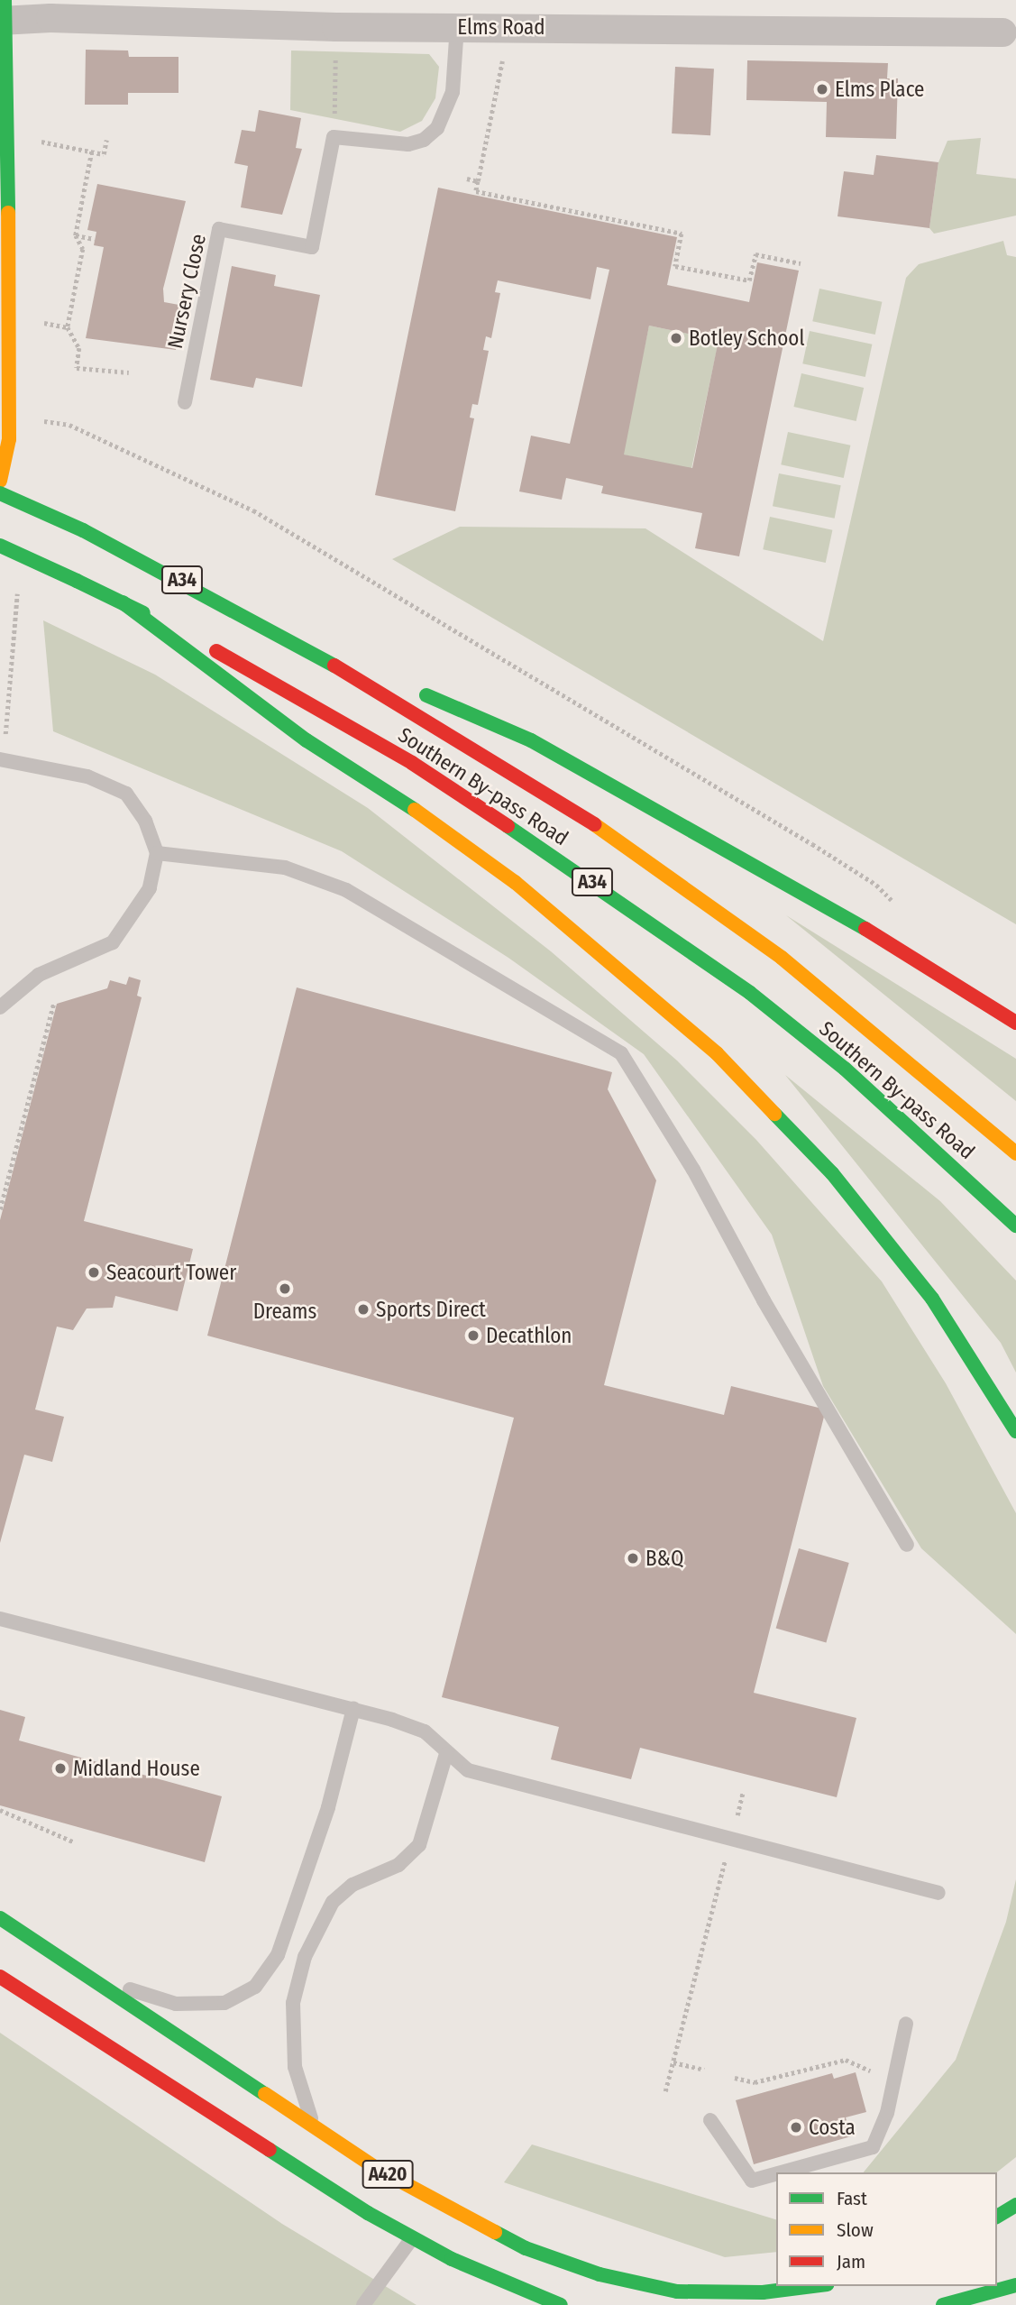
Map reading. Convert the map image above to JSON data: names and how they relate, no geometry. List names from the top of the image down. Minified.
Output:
{"streets":{"main road":["A34","Southern By-pass Road","A420"],"street":["Elms Road"],"lane":["Nursery Close"]},"places":["Elms Place","Botley School","Seacourt Tower","Dreams","Sports Direct","Decathlon","B&Q","Midland House","Costa"],"legend":["Fast","Slow","Jam"]}
